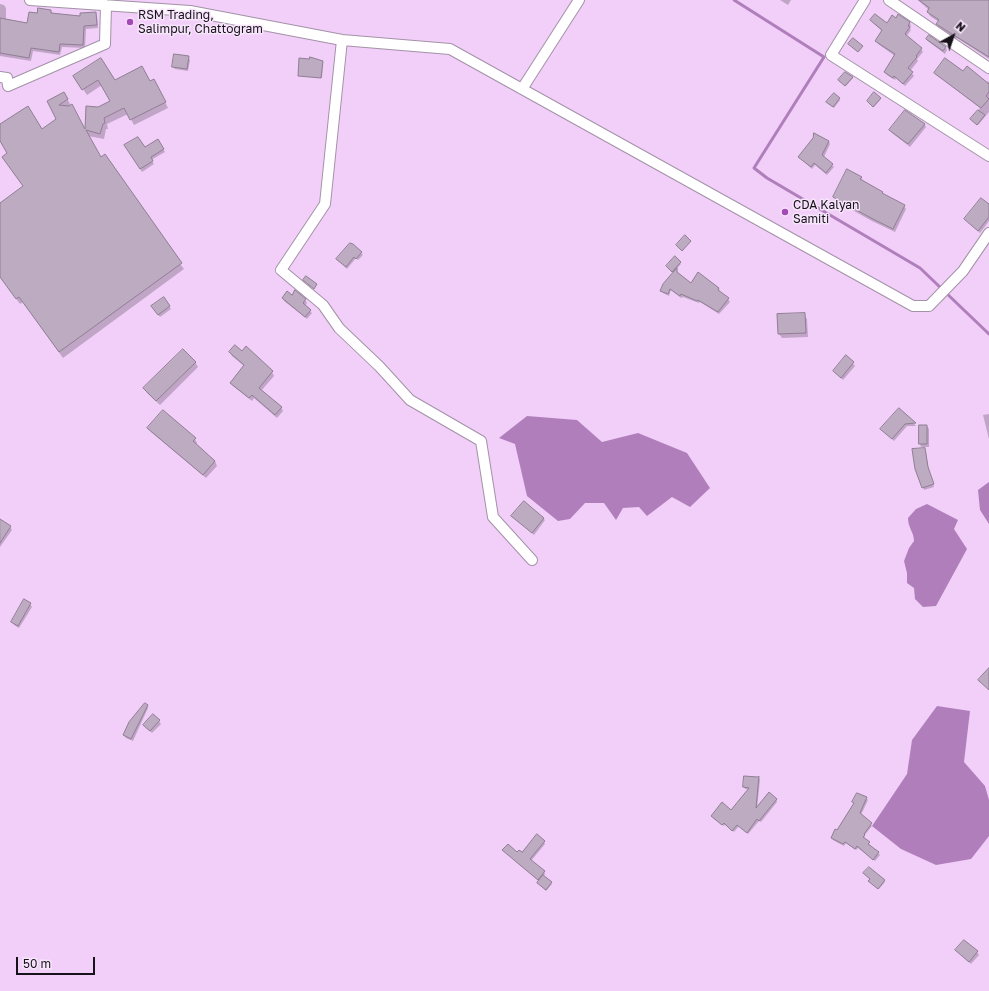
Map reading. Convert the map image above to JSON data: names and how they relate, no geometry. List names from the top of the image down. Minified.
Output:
{"places":["RSM Trading, Salimpur, Chattogram","CDA Kalyan Samiti"],"scale_bar":"50 m","north":"top right"}
